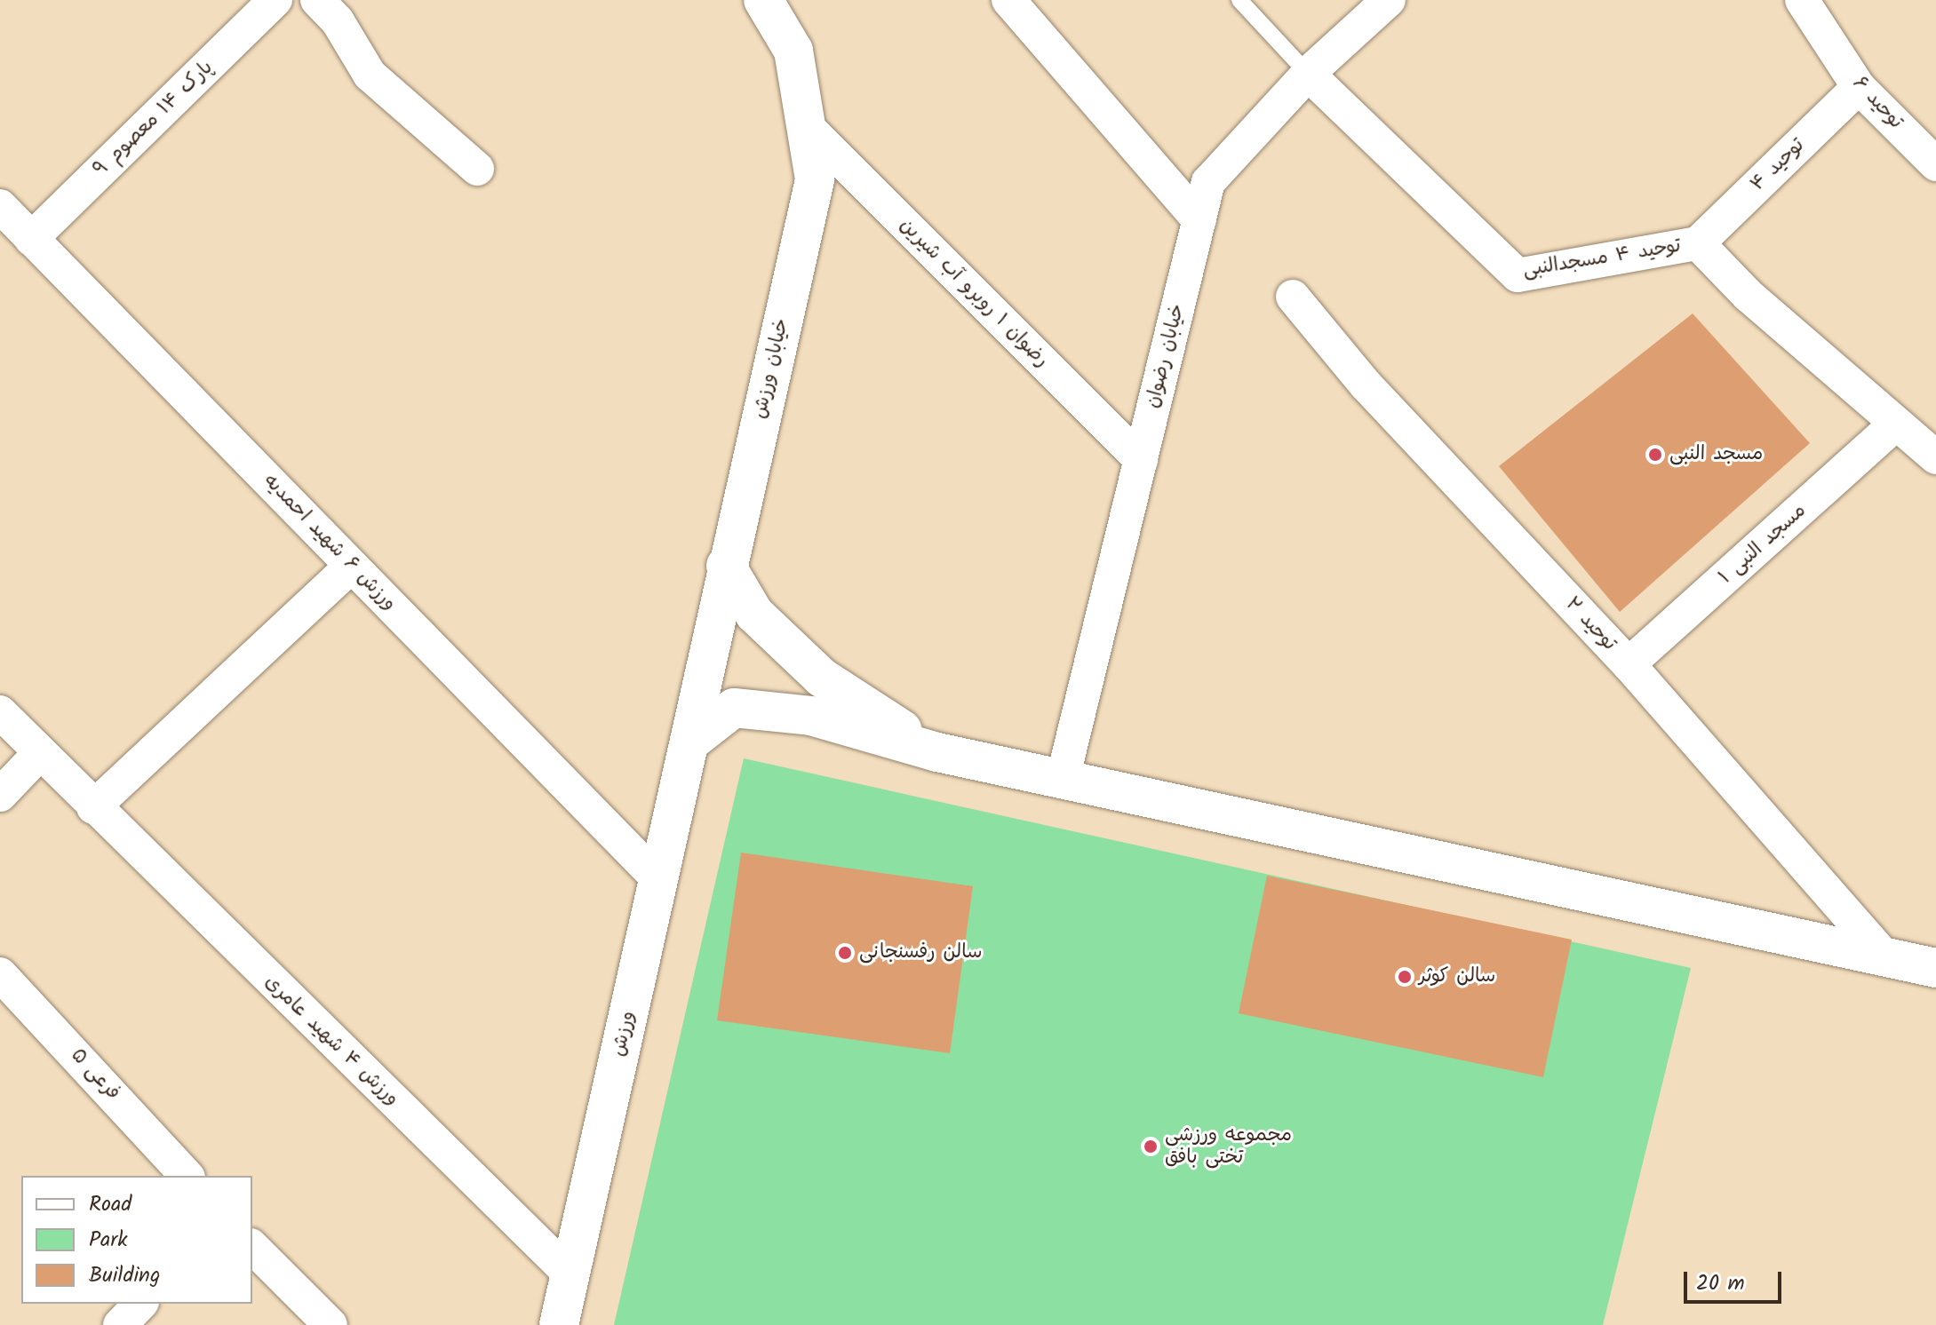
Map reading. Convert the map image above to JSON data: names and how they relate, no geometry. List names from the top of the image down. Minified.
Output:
{"streets":{"street":["توحید ۶","پارک ۱۴ معصوم ۹","توحید ۴","توحید ۴ مسجدالنبی","رضوان ۱ روبرو آب شیرین","خیابان رضوان","خیابان ورزش","ورزش ۶ شهید احمدیه","مسجد النبی ۱","توحید ۲","ورزش","ورزش ۴ شهید عامری","فرعی ۵"]},"crossings":[["توحید ۶","توحید ۴"],["پارک ۱۴ معصوم ۹","ورزش ۶ شهید احمدیه"],["توحید ۴","توحید ۴ مسجدالنبی"],["توحید ۴ مسجدالنبی","خیابان رضوان"],["توحید ۴ مسجدالنبی","مسجد النبی ۱"],["رضوان ۱ روبرو آب شیرین","خیابان رضوان"],["رضوان ۱ روبرو آب شیرین","خیابان ورزش"],["خیابان ورزش","ورزش"],["ورزش ۶ شهید احمدیه","ورزش"],["مسجد النبی ۱","توحید ۲"],["ورزش","ورزش ۴ شهید عامری"]],"places":["مسجد النبی","سالن رفسنجانی","سالن کوثر","مجموعه ورزشی تختی بافق"],"legend":["Road","Park","Building"],"scale_bar":"20 m"}
